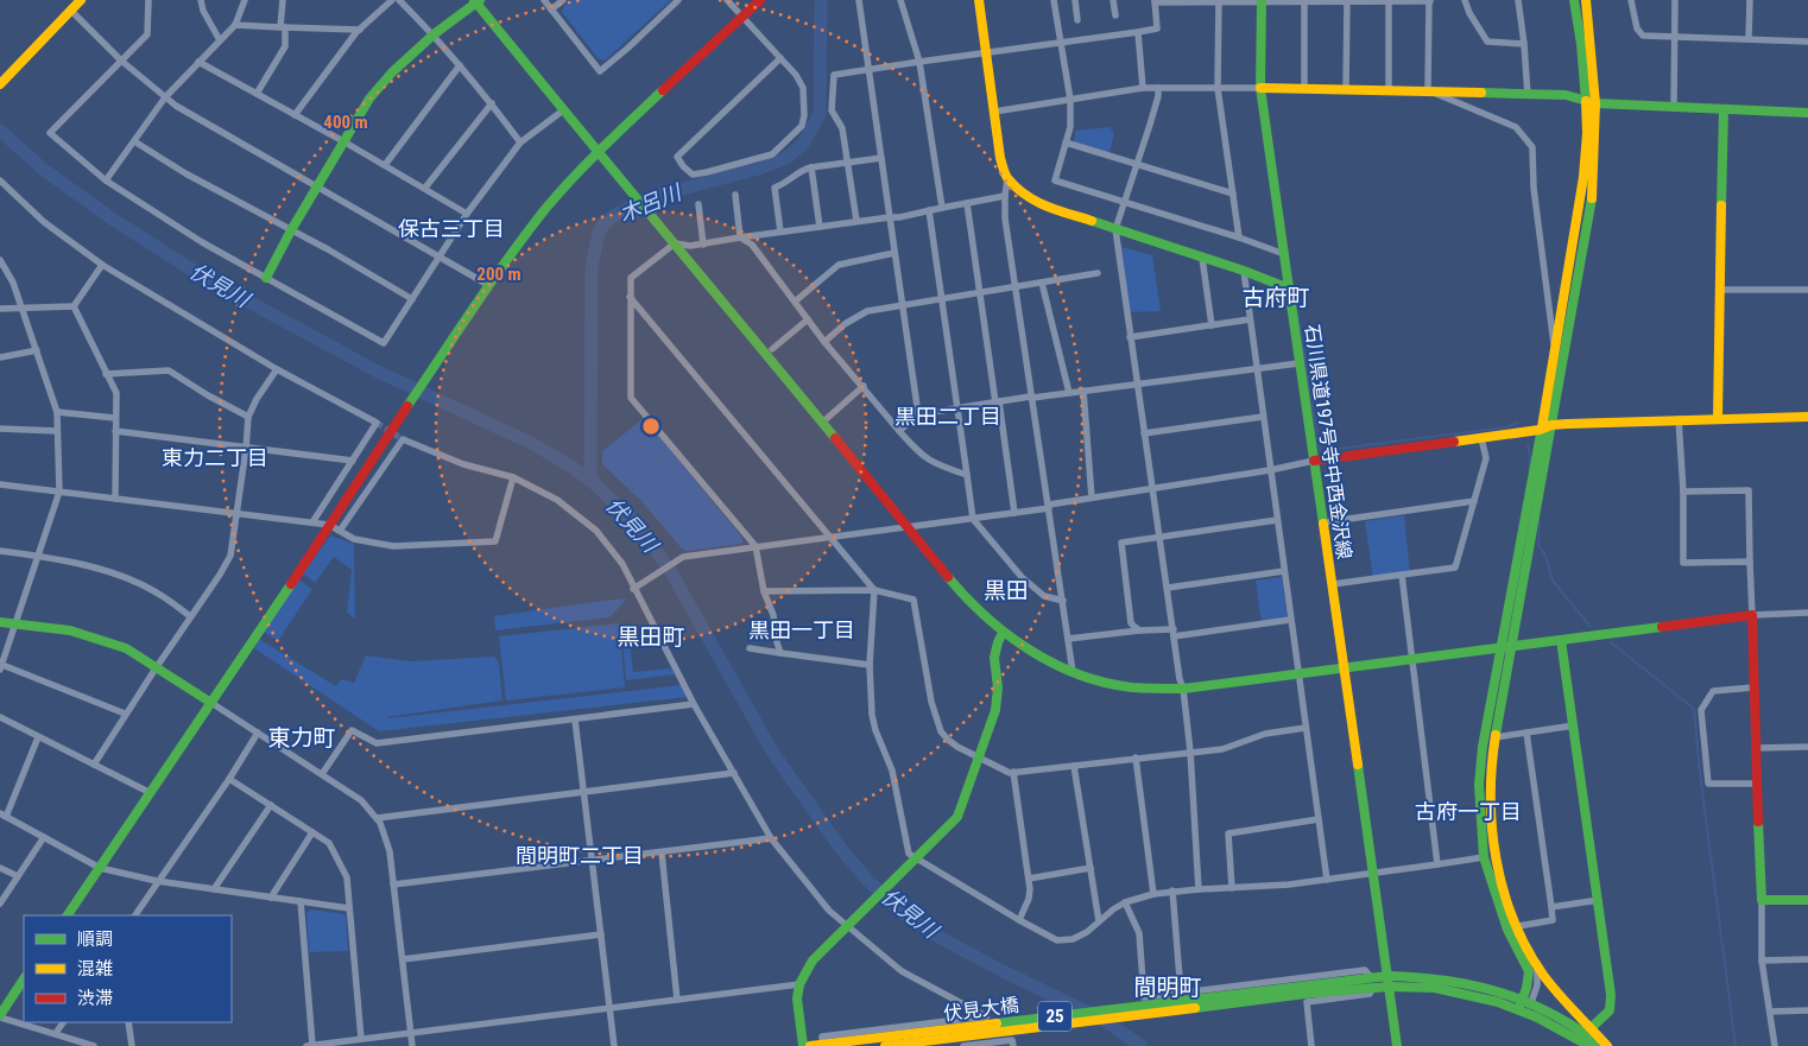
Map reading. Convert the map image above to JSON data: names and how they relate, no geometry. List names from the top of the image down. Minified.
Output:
{"streets":{"street":["石川県道197号寺中西金沢線","伏見大橋","25"]},"crossings":[["石川県道197号寺中西金沢線","25"],["伏見大橋","25"]],"districts":["保古三丁目","古府町","黒田二丁目","東力二丁目","黒田","黒田一丁目","黒田町","東力町","古府一丁目","間明町二丁目","間明町"],"water":["木呂川","伏見川"],"legend":["順調","混雑","渋滞"],"rings":["400 m","200 m"]}
